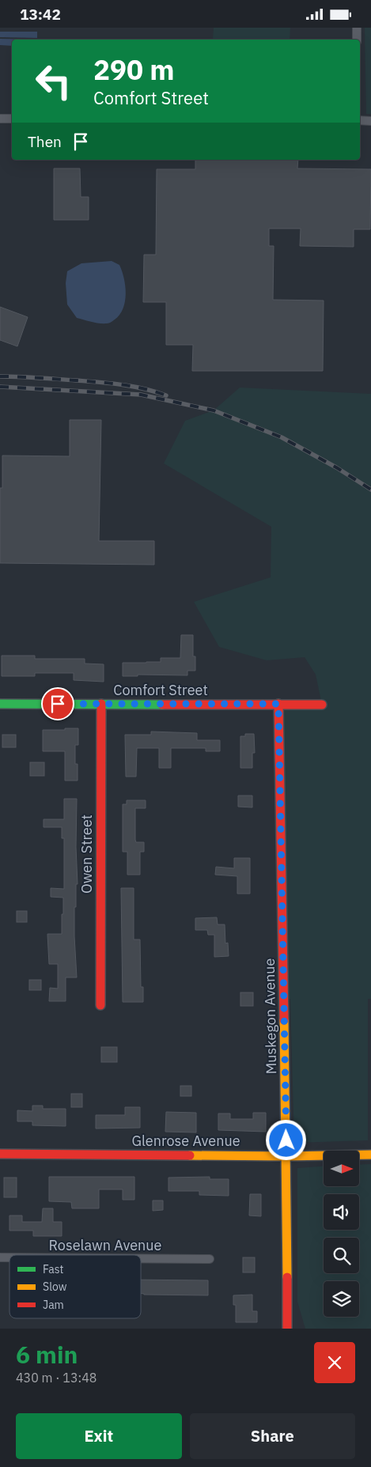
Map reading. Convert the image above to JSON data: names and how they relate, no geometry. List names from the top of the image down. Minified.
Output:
{"streets":{"street":["Comfort Street","Owen Street","Muskegon Avenue","Glenrose Avenue","Roselawn Avenue"]},"crossings":[["Comfort Street","Owen Street"],["Comfort Street","Muskegon Avenue"],["Muskegon Avenue","Glenrose Avenue"]],"legend":["Fast","Slow","Jam"],"north":"right","page":{"status":"13:42","turn":["290 m","Comfort Street"],"then":"Then","heading":["6 min","430 m · 13:48"],"buttons":["Exit","Share"]}}
